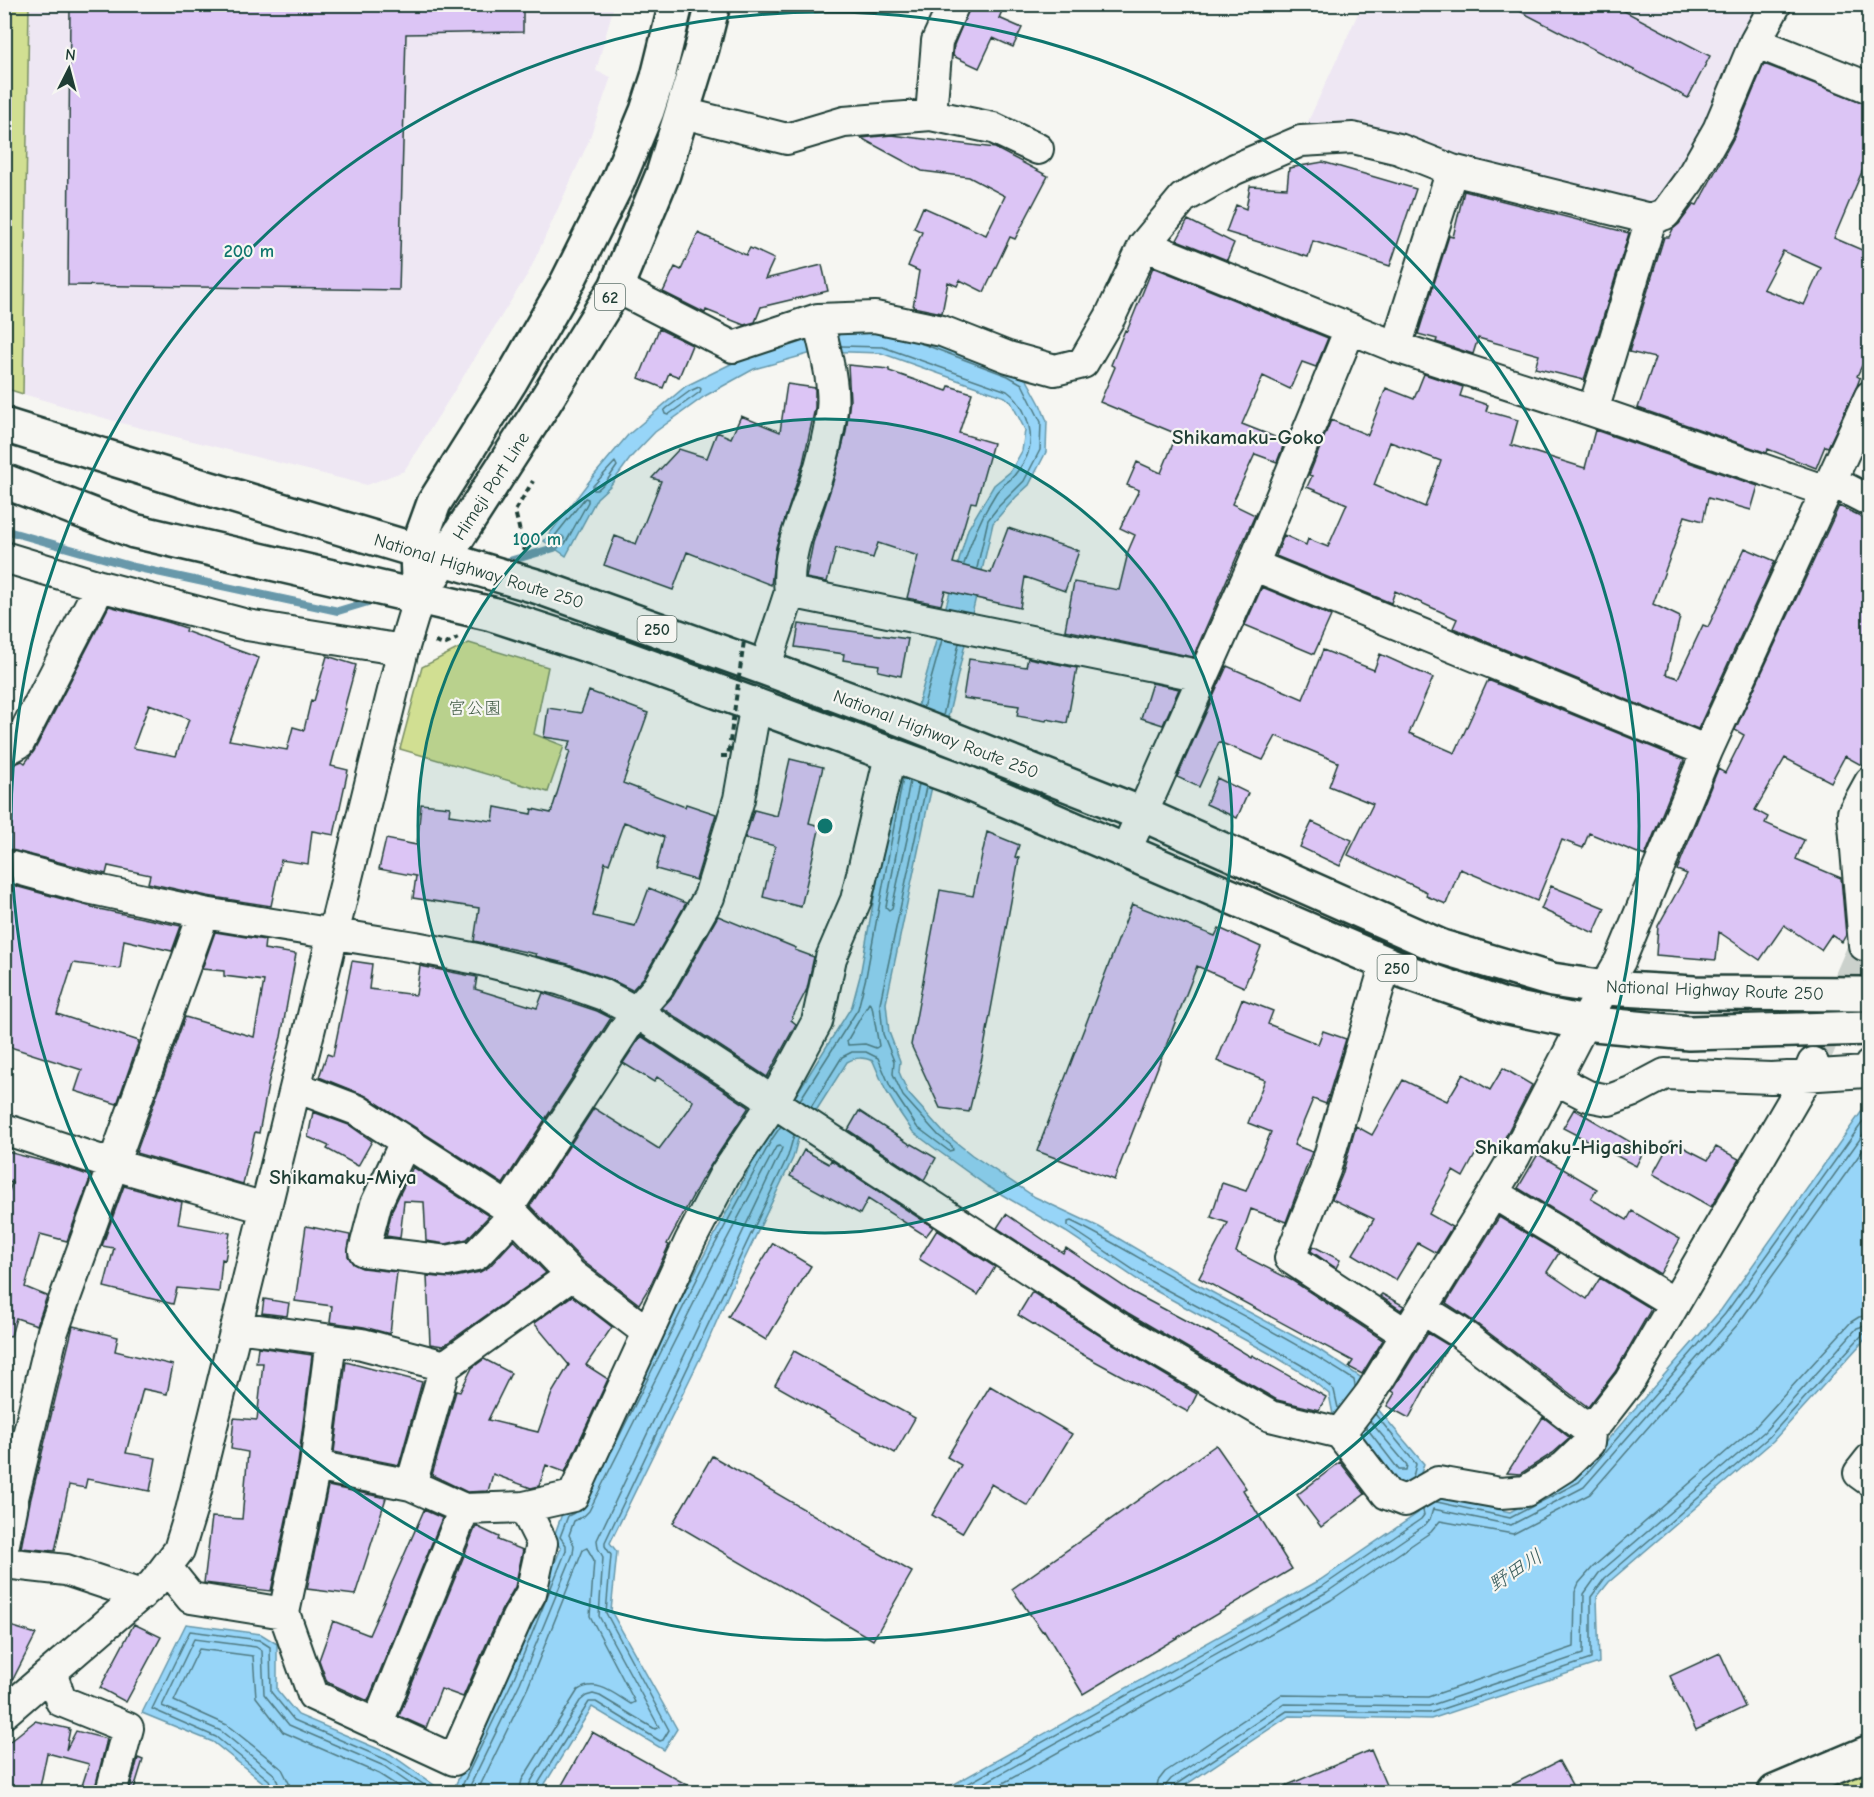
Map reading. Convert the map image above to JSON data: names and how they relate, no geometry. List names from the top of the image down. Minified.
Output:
{"streets":{"main road":["62","Himeji Port Line","National Highway Route 250","250"]},"crossings":[["Himeji Port Line","National Highway Route 250"]],"districts":["Shikamaku-Goko","Shikamaku-Higashibori","Shikamaku-Miya"],"water":["野田川"],"parks":["宮公園"],"north":"top","rings":["200 m","100 m"]}
